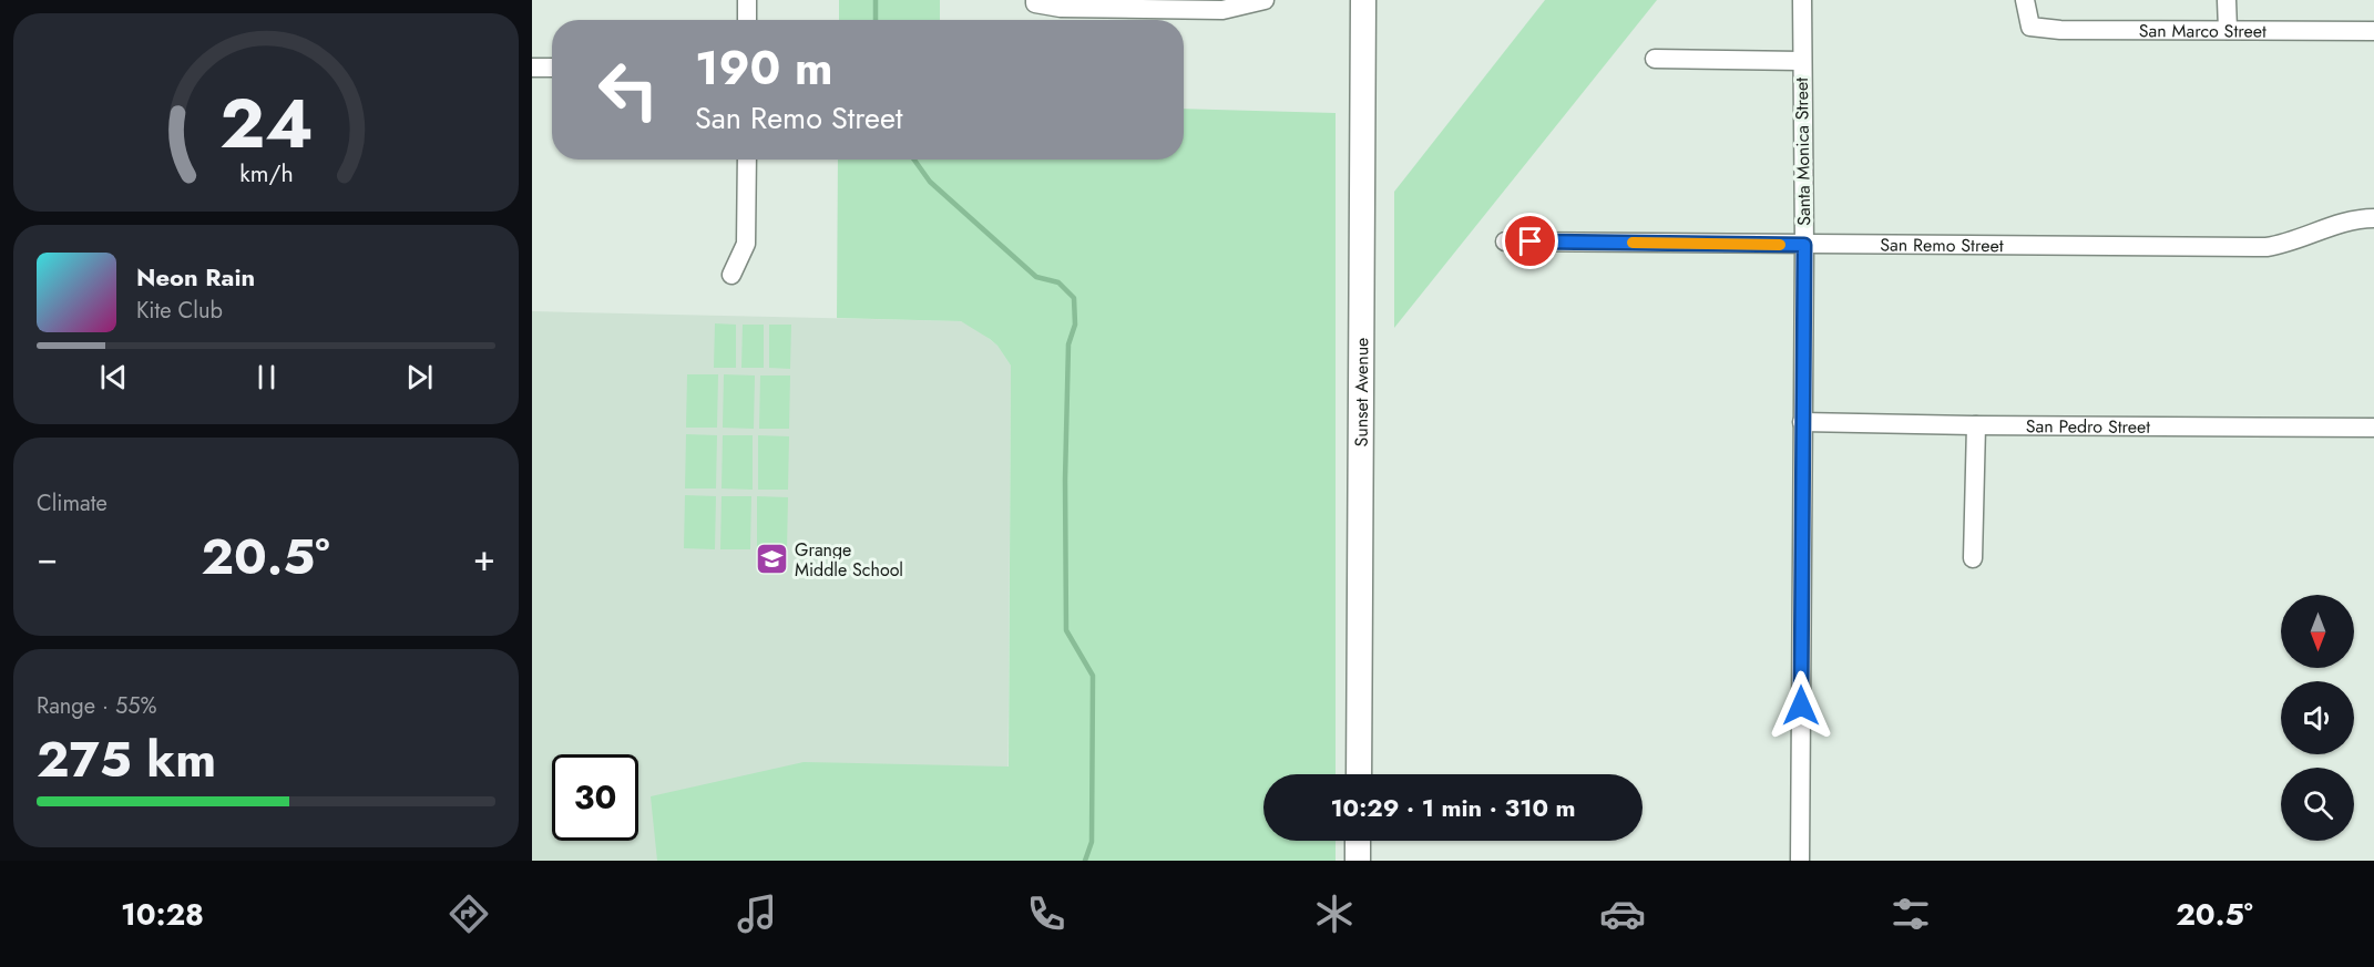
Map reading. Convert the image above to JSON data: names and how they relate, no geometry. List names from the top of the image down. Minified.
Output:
{"streets":{"main road":["Sunset Avenue"],"street":["San Marco Street","Santa Monica Street","San Remo Street","San Pedro Street"]},"crossings":[["Santa Monica Street","San Remo Street"],["Santa Monica Street","San Pedro Street"]],"places":{"school or university":["Grange Middle School"]},"north":"bottom","page":{"turn":["190 m","San Remo Street"],"song":["Neon Rain","Kite Club"],"tile":["Climate",["Range · 55%","275 km"]],"heat":["−","20.5°","+"],"limit":"30","trip":"10:29 · 1 min · 310 m","tabs":["10:28","20.5°"],"gauge":["24","km/h"]}}
